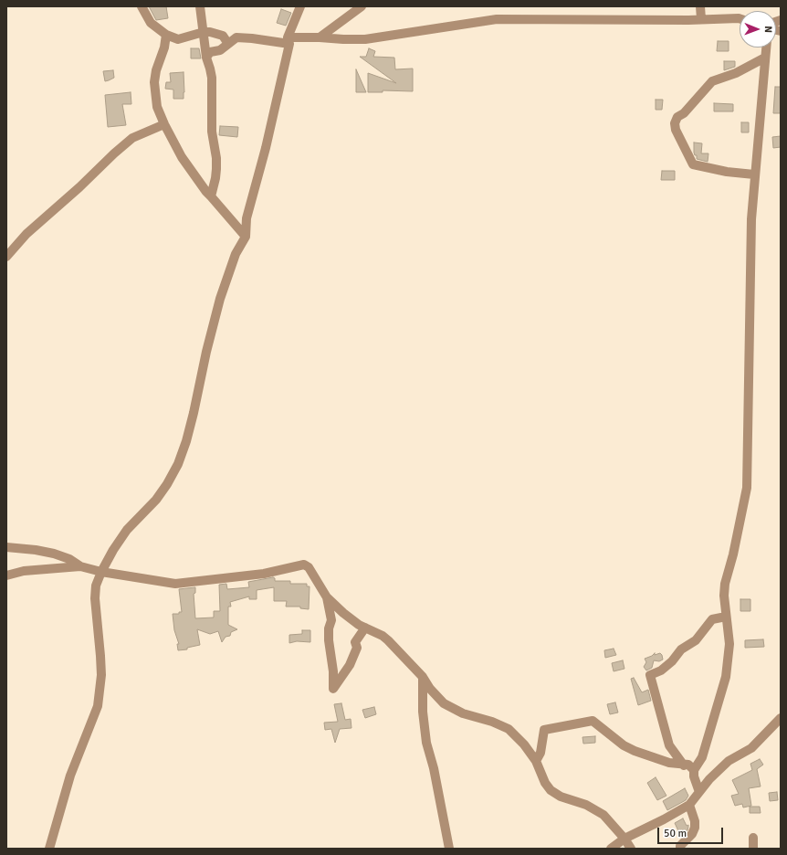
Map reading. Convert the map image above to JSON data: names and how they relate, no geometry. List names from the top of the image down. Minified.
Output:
{"scale_bar":"50 m","north":"right"}
